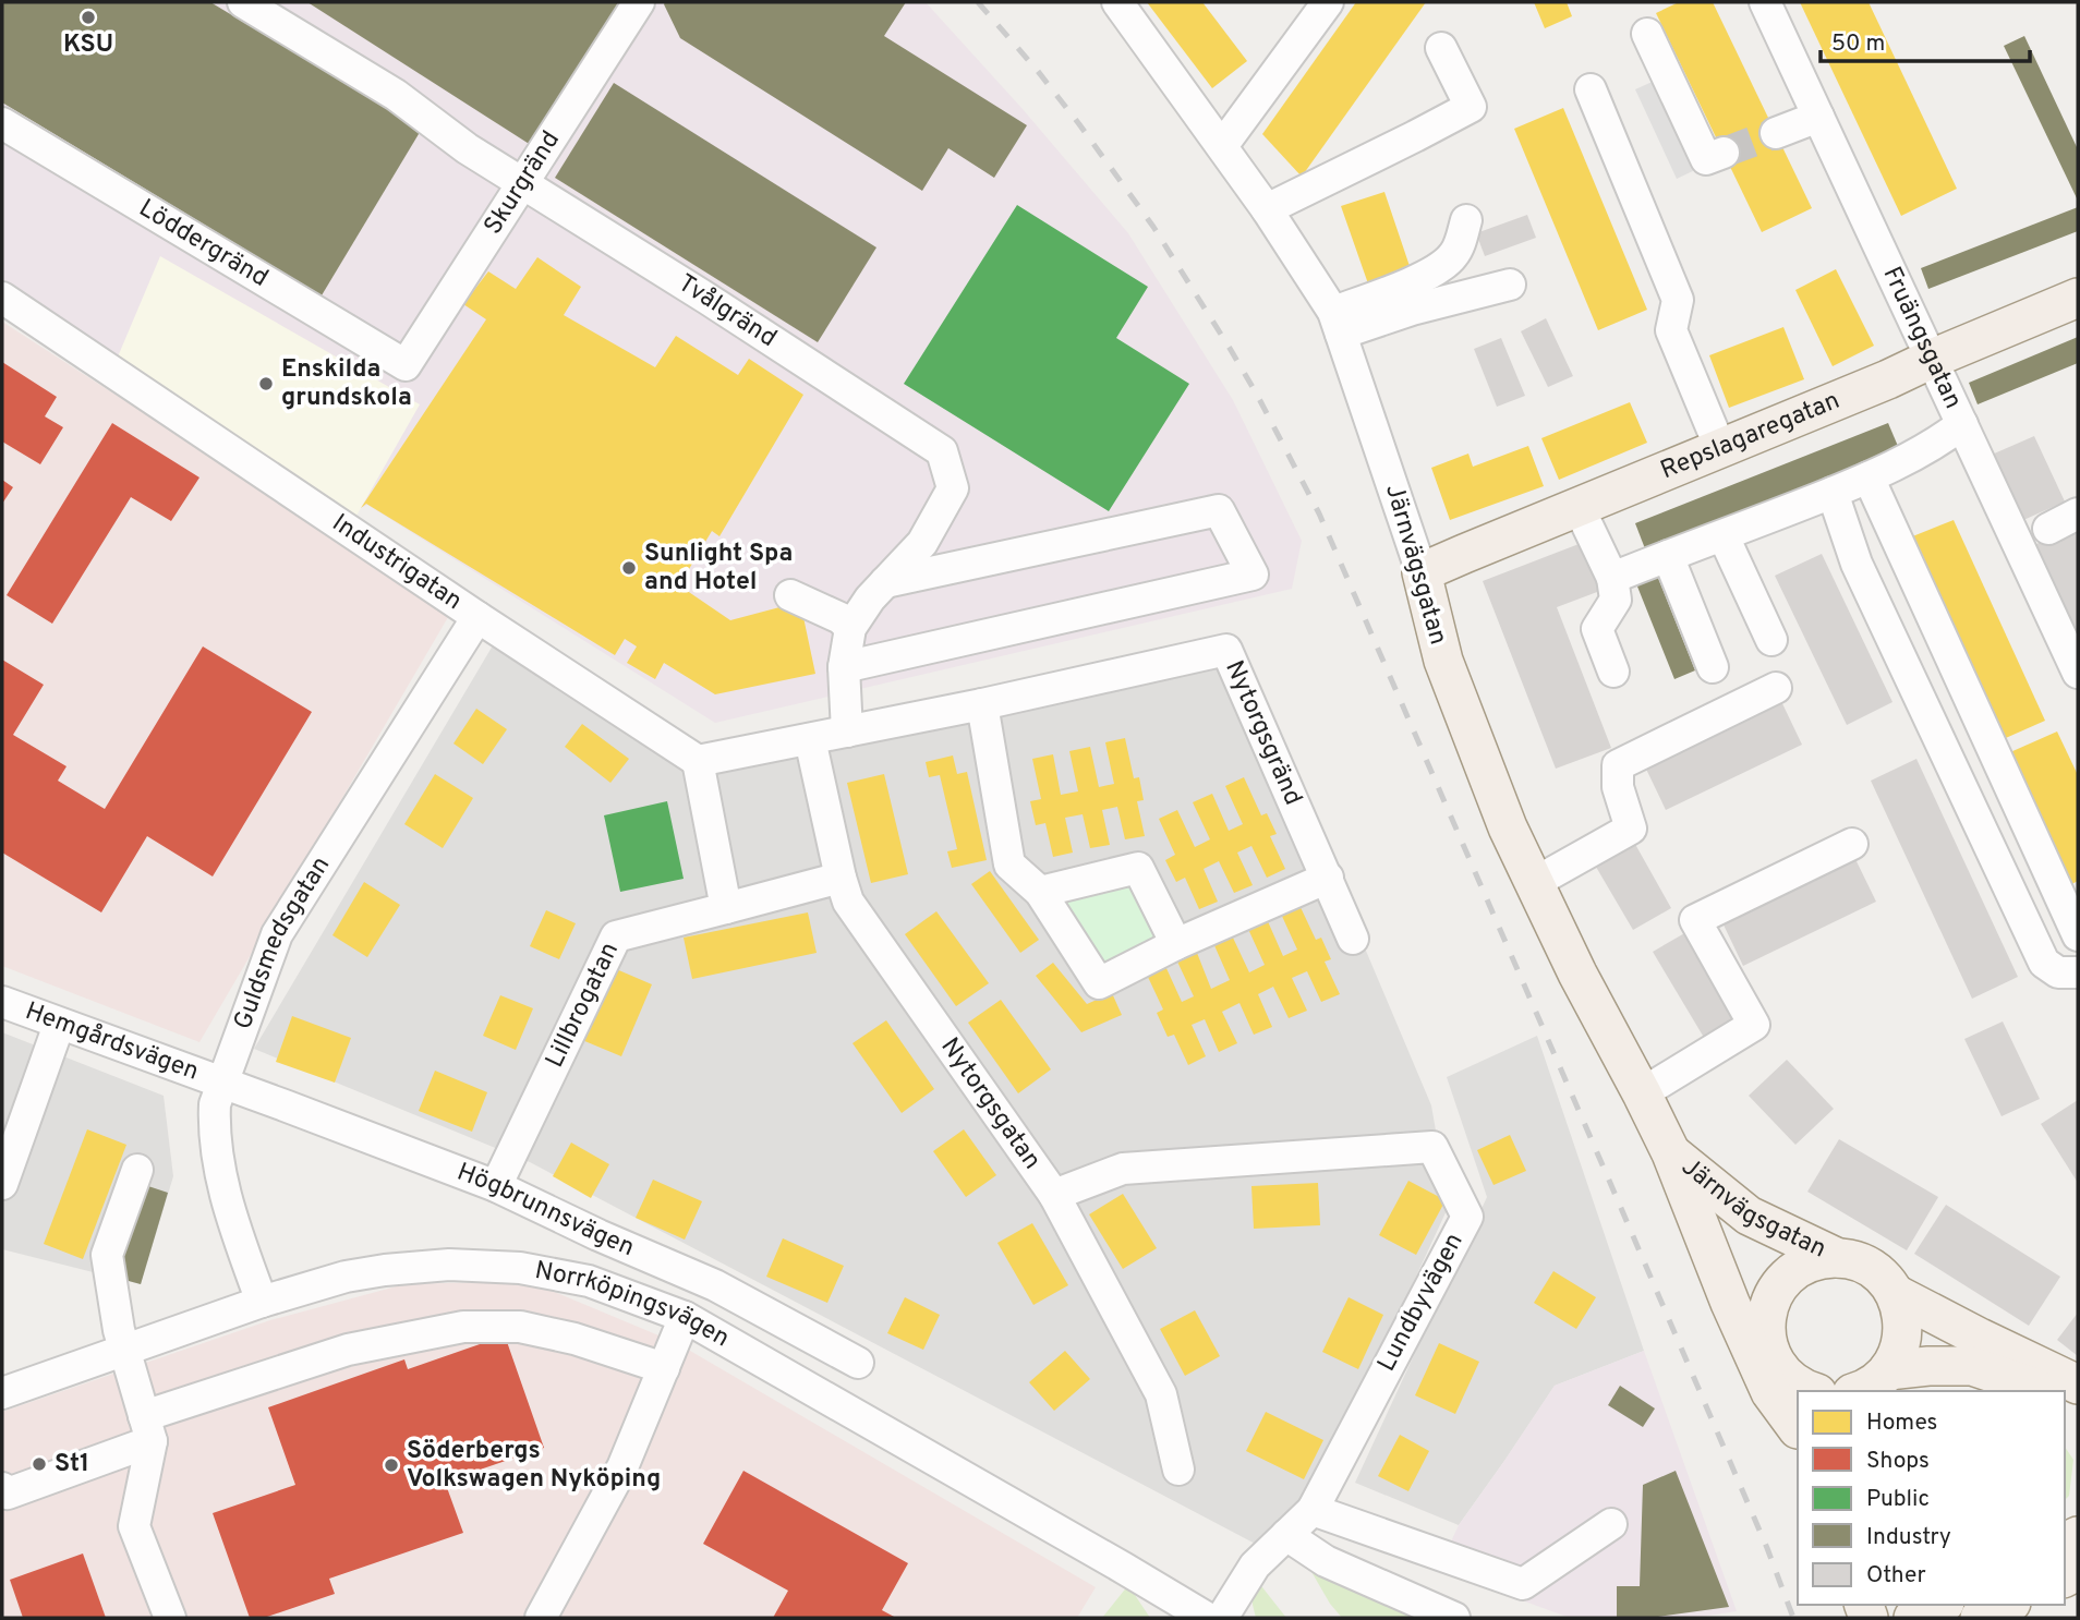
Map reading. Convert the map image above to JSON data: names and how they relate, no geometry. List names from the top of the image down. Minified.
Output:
{"streets":{"main road":["Repslagaregatan","Järnvägsgatan"],"street":["Skurgränd","Löddergränd","Tvålgränd","Fruängsgatan","Industrigatan","Nytorgsgränd","Guldsmedsgatan","Lillbrogatan","Hemgårdsvägen","Nytorgsgatan","Högbrunnsvägen","Lundbyvägen","Norrköpingsvägen"]},"crossings":[["Skurgränd","Löddergränd"],["Skurgränd","Tvålgränd"],["Tvålgränd","Nytorgsgränd"],["Fruängsgatan","Repslagaregatan"],["Repslagaregatan","Järnvägsgatan"],["Industrigatan","Guldsmedsgatan"],["Nytorgsgränd","Nytorgsgatan"],["Guldsmedsgatan","Hemgårdsvägen"],["Guldsmedsgatan","Högbrunnsvägen"],["Guldsmedsgatan","Norrköpingsvägen"],["Lillbrogatan","Högbrunnsvägen"],["Hemgårdsvägen","Högbrunnsvägen"],["Nytorgsgatan","Lundbyvägen"]],"places":["KSU","Enskilda grundskola","Sunlight Spa and Hotel","St1","Söderbergs Volkswagen Nyköping"],"legend":["Homes","Shops","Public","Industry","Other"],"scale_bar":"50 m"}
